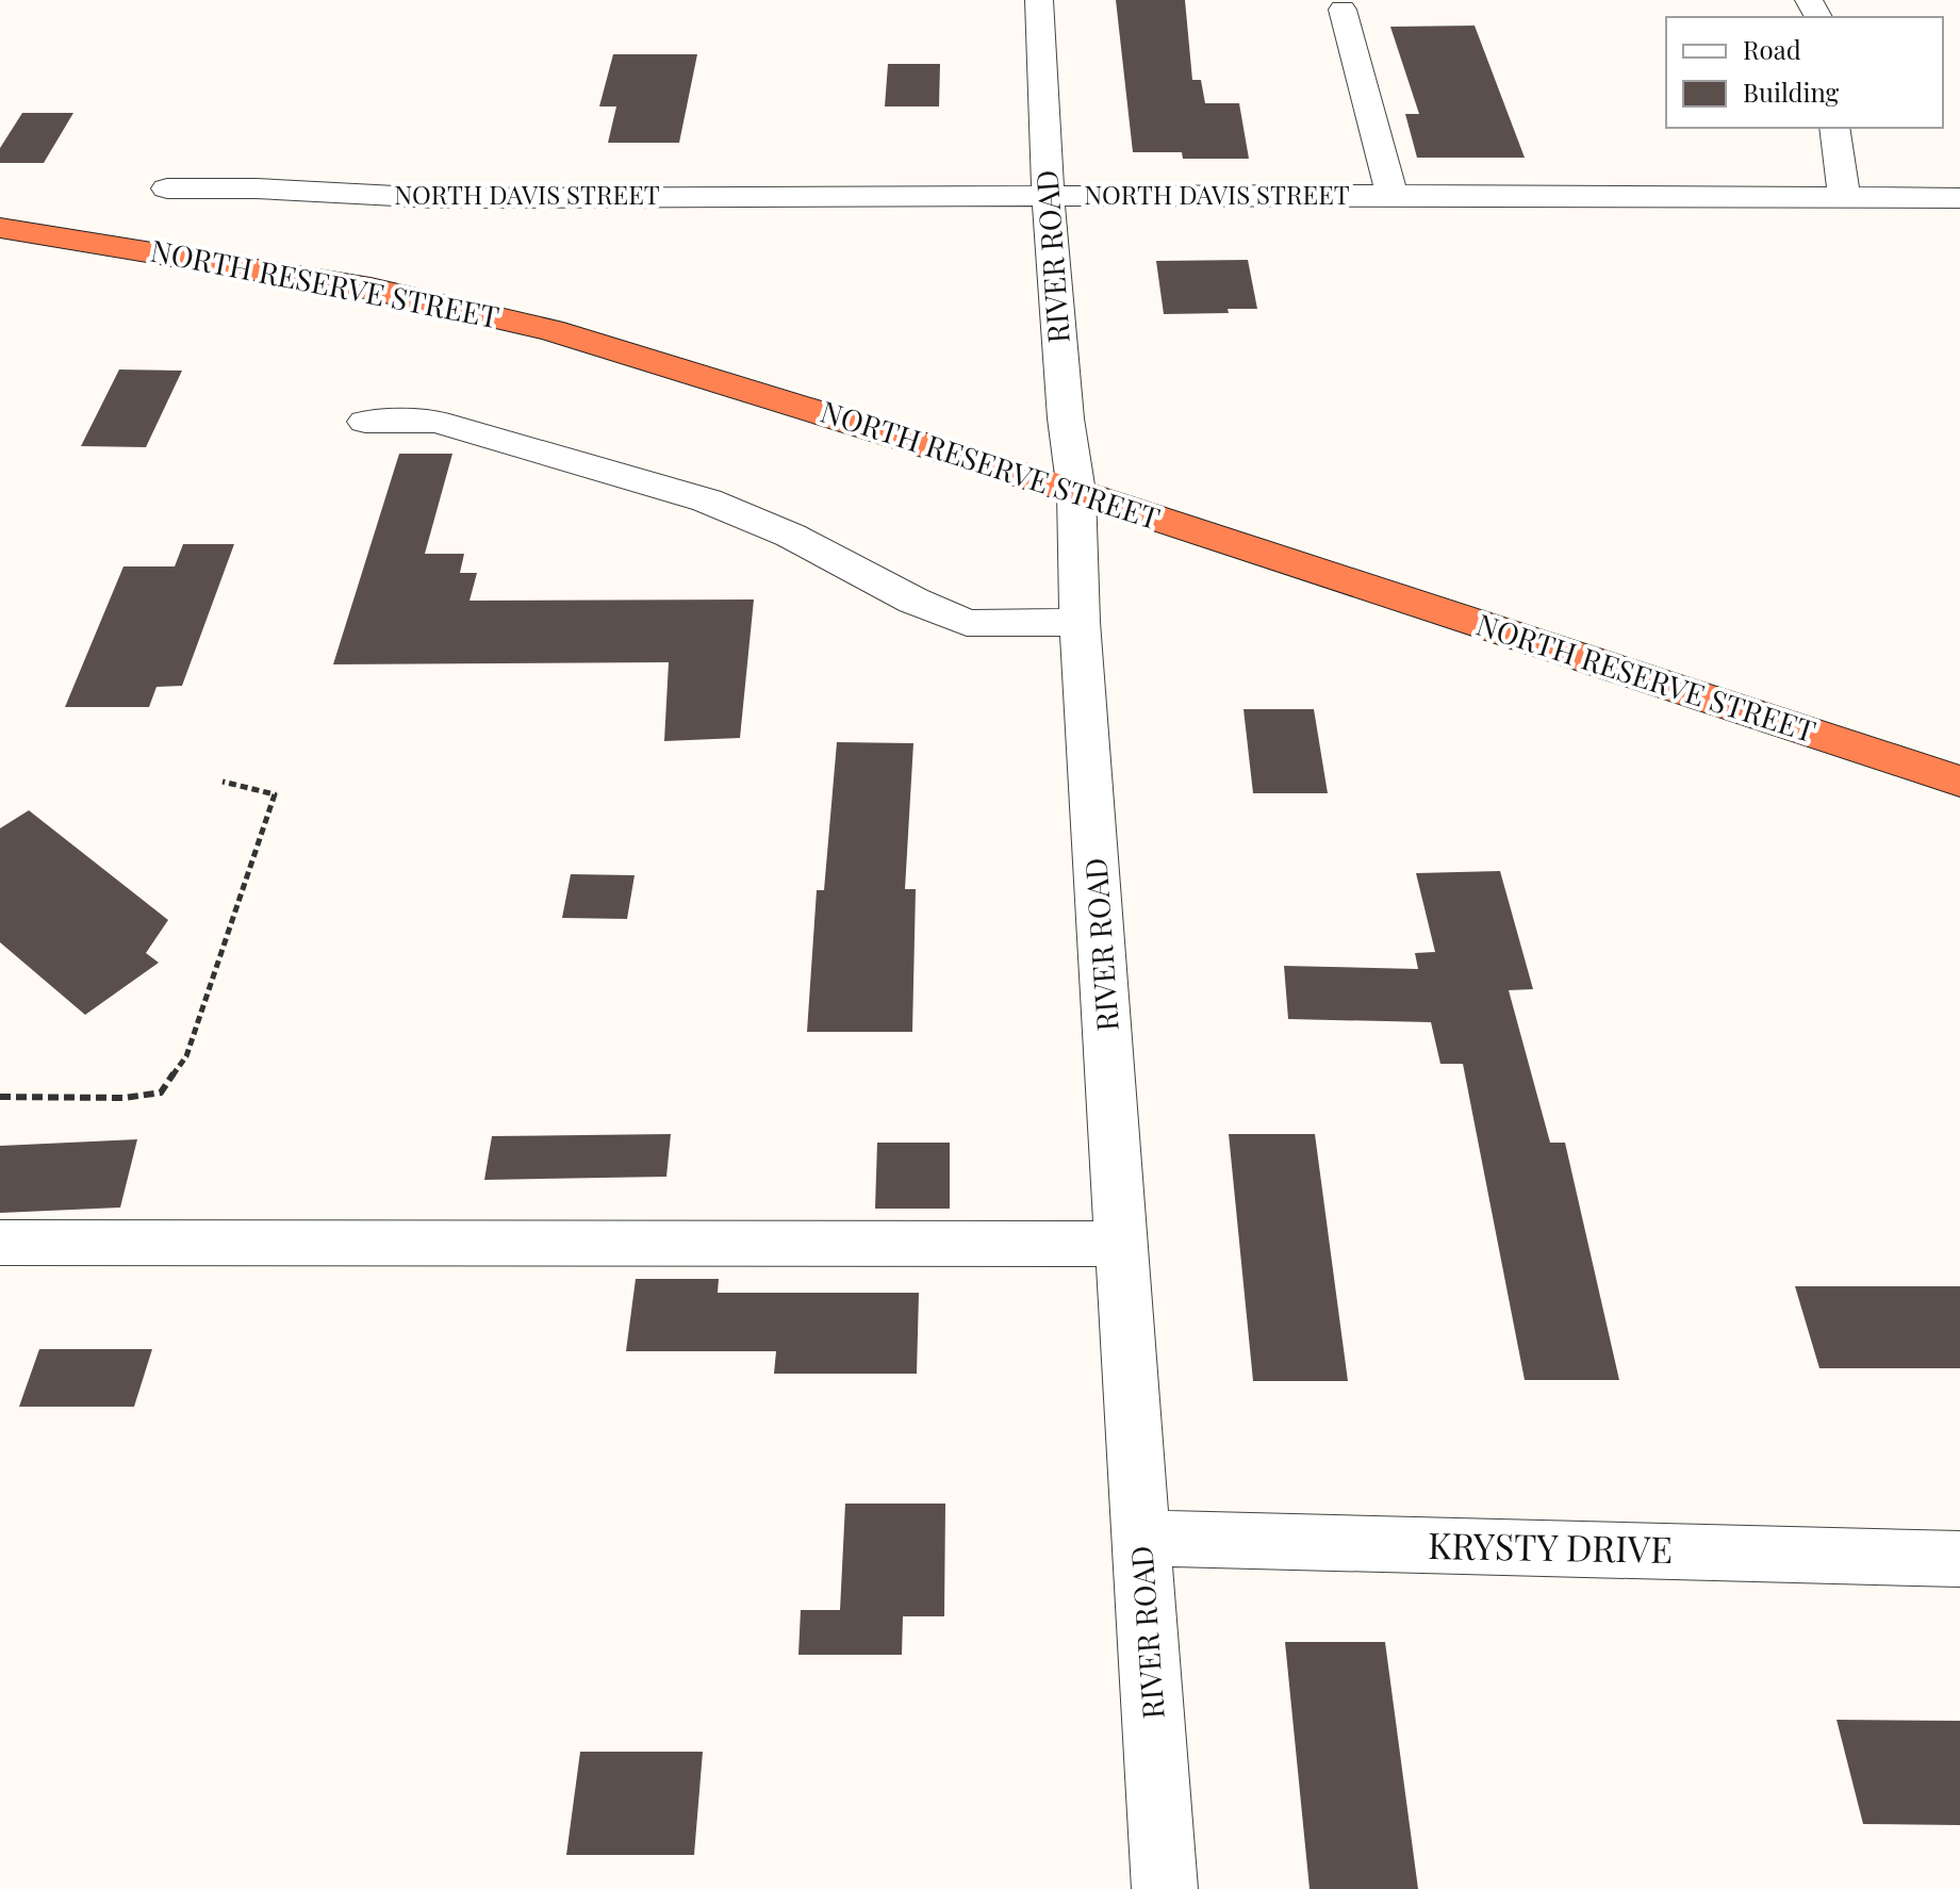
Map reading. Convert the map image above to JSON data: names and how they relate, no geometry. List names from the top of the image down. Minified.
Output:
{"streets":{"highway":["NORTH RESERVE STREET"],"street":["NORTH DAVIS STREET","RIVER ROAD","KRYSTY DRIVE"]},"crossings":[["NORTH DAVIS STREET","RIVER ROAD"],["RIVER ROAD","NORTH RESERVE STREET"],["RIVER ROAD","KRYSTY DRIVE"]],"legend":["Road","Building"]}
